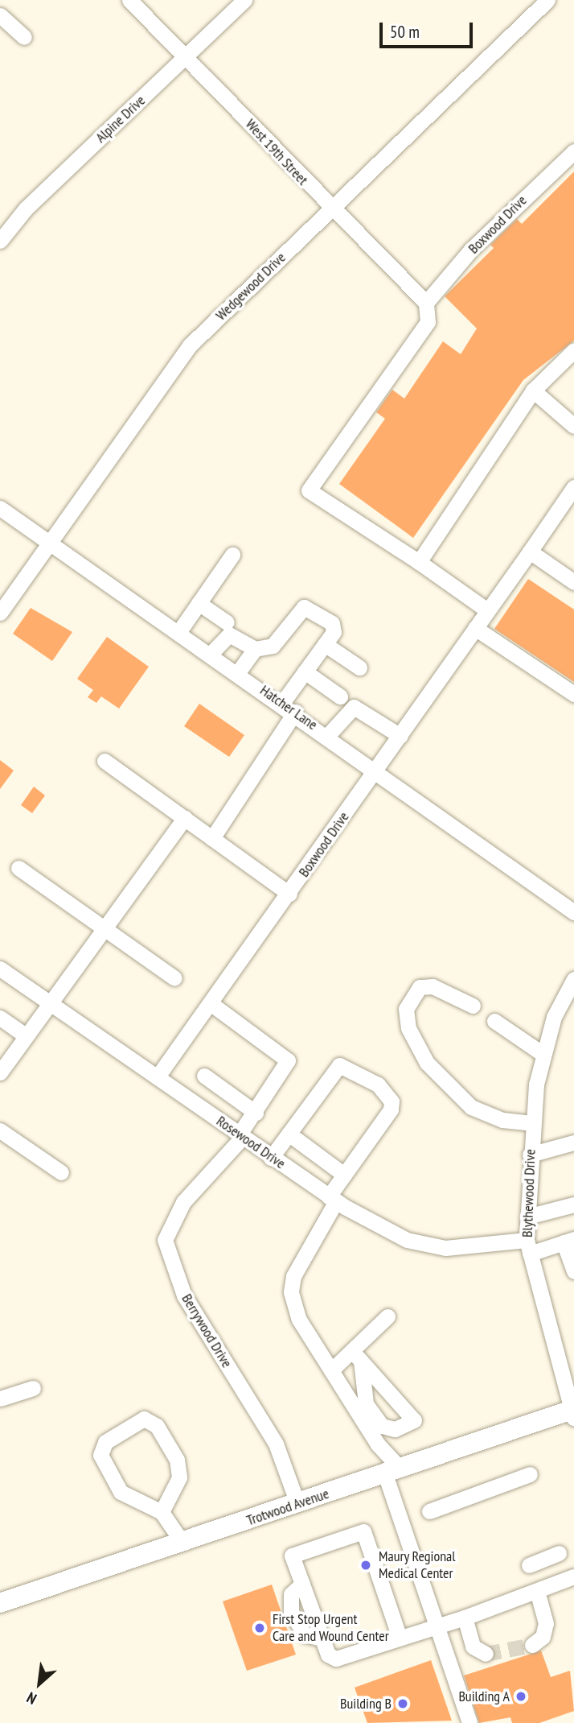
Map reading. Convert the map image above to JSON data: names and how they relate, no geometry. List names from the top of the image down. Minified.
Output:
{"streets":{"main road":["Trotwood Avenue"],"street":["Alpine Drive","West 19th Street","Boxwood Drive","Wedgewood Drive","Hatcher Lane","Rosewood Drive","Blythewood Drive","Berrywood Drive"]},"crossings":[["Alpine Drive","West 19th Street"],["West 19th Street","Boxwood Drive"],["West 19th Street","Wedgewood Drive"],["Boxwood Drive","Hatcher Lane"],["Boxwood Drive","Rosewood Drive"],["Boxwood Drive","Berrywood Drive"],["Wedgewood Drive","Hatcher Lane"],["Rosewood Drive","Blythewood Drive"],["Rosewood Drive","Berrywood Drive"],["Blythewood Drive","Trotwood Avenue"],["Berrywood Drive","Trotwood Avenue"]],"places":["Maury Regional Medical Center","First Stop Urgent Care and Wound Center","Building A","Building B"],"scale_bar":"50 m","north":"bottom left"}
